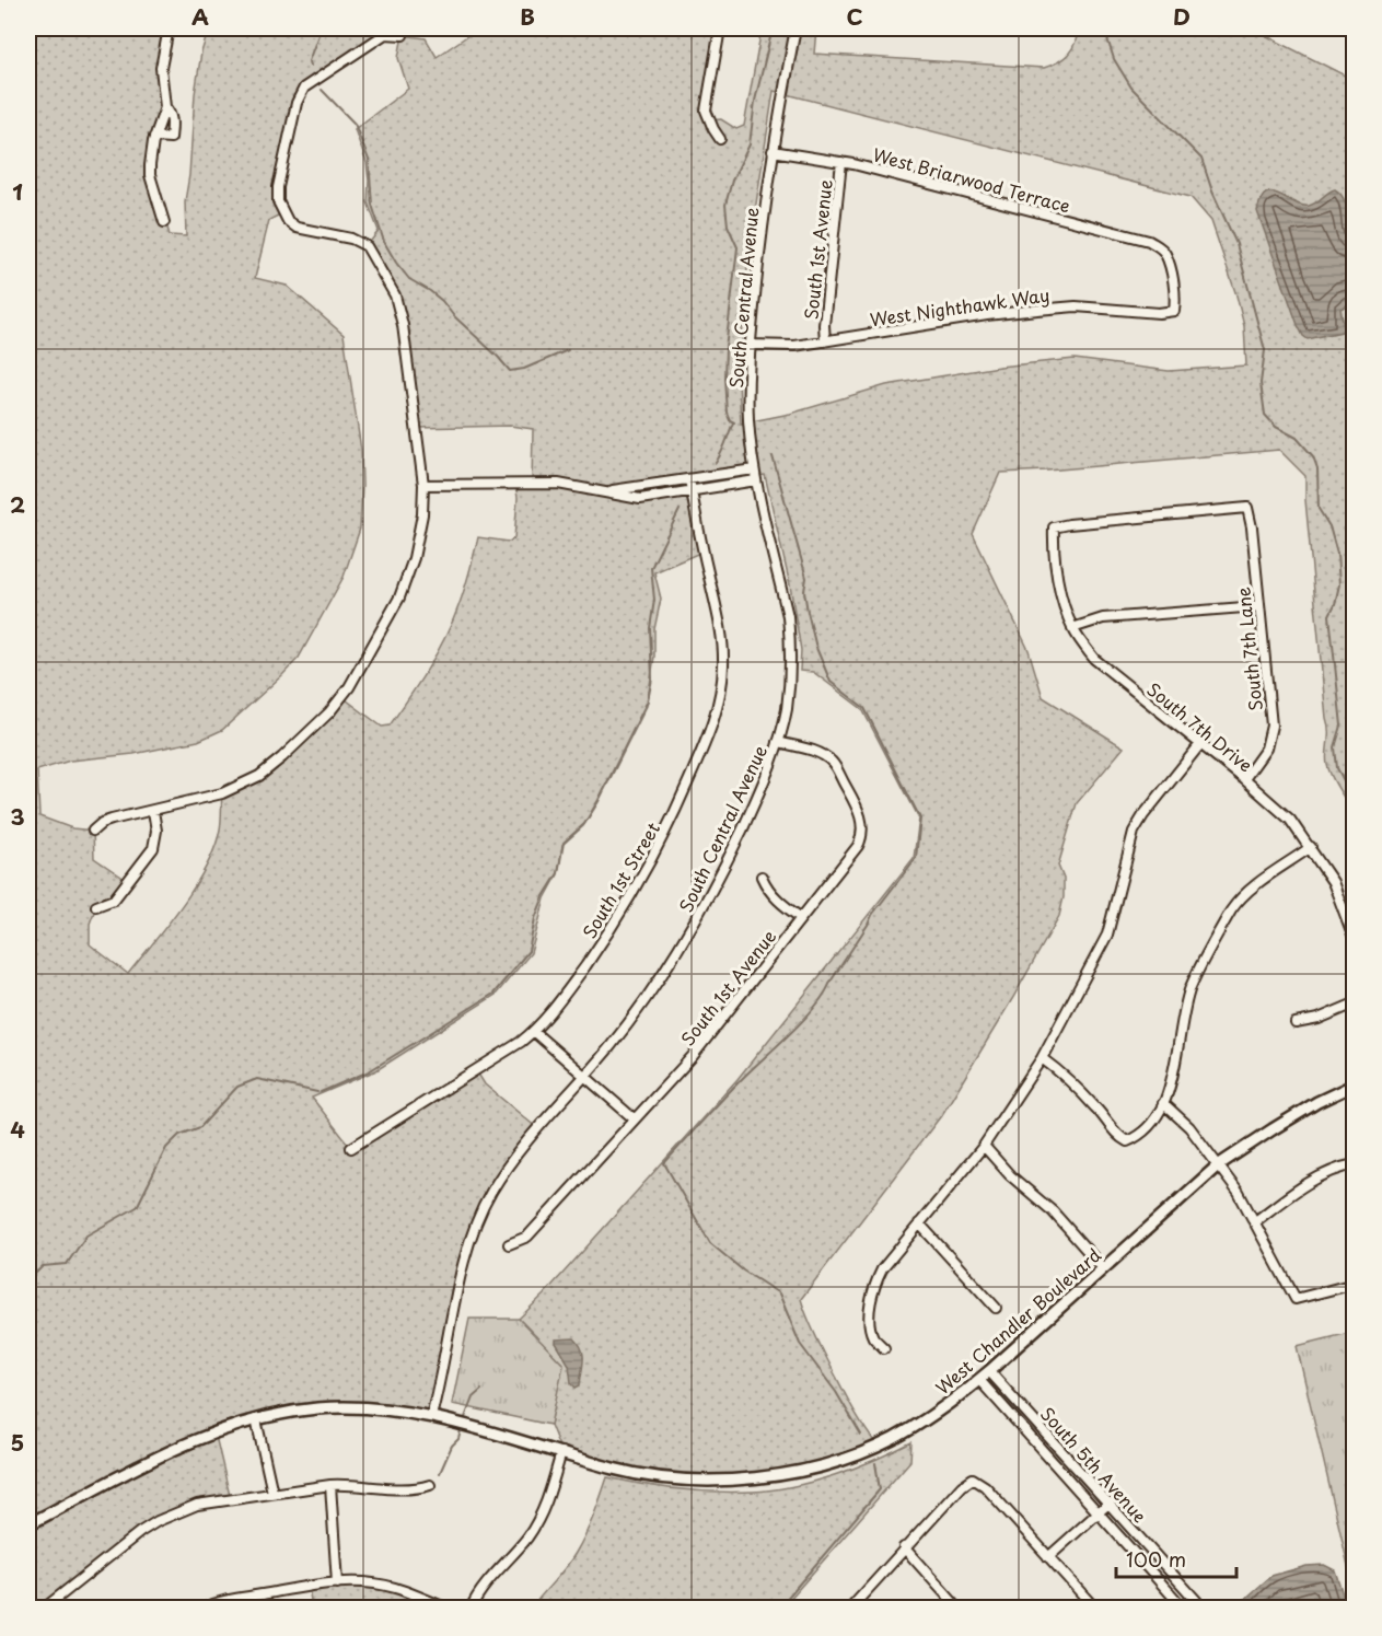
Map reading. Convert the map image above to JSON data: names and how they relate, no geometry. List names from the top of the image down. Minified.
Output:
{"streets":{"main road":["West Chandler Boulevard"],"street":["West Briarwood Terrace","South 1st Avenue","South Central Avenue","West Nighthawk Way","South 7th Lane","South 7th Drive","South 1st Street","South 5th Avenue"]},"crossings":[["West Briarwood Terrace","South 1st Avenue"],["West Briarwood Terrace","South Central Avenue"],["West Briarwood Terrace","West Nighthawk Way"],["South 1st Avenue","South Central Avenue"],["South 1st Avenue","West Nighthawk Way"],["South Central Avenue","West Nighthawk Way"],["South Central Avenue","West Chandler Boulevard"],["South 7th Lane","South 7th Drive"],["West Chandler Boulevard","South 5th Avenue"]],"scale_bar":"100 m","grid":{"columns":["A","B","C","D"],"rows":["1","2","3","4","5"]}}
